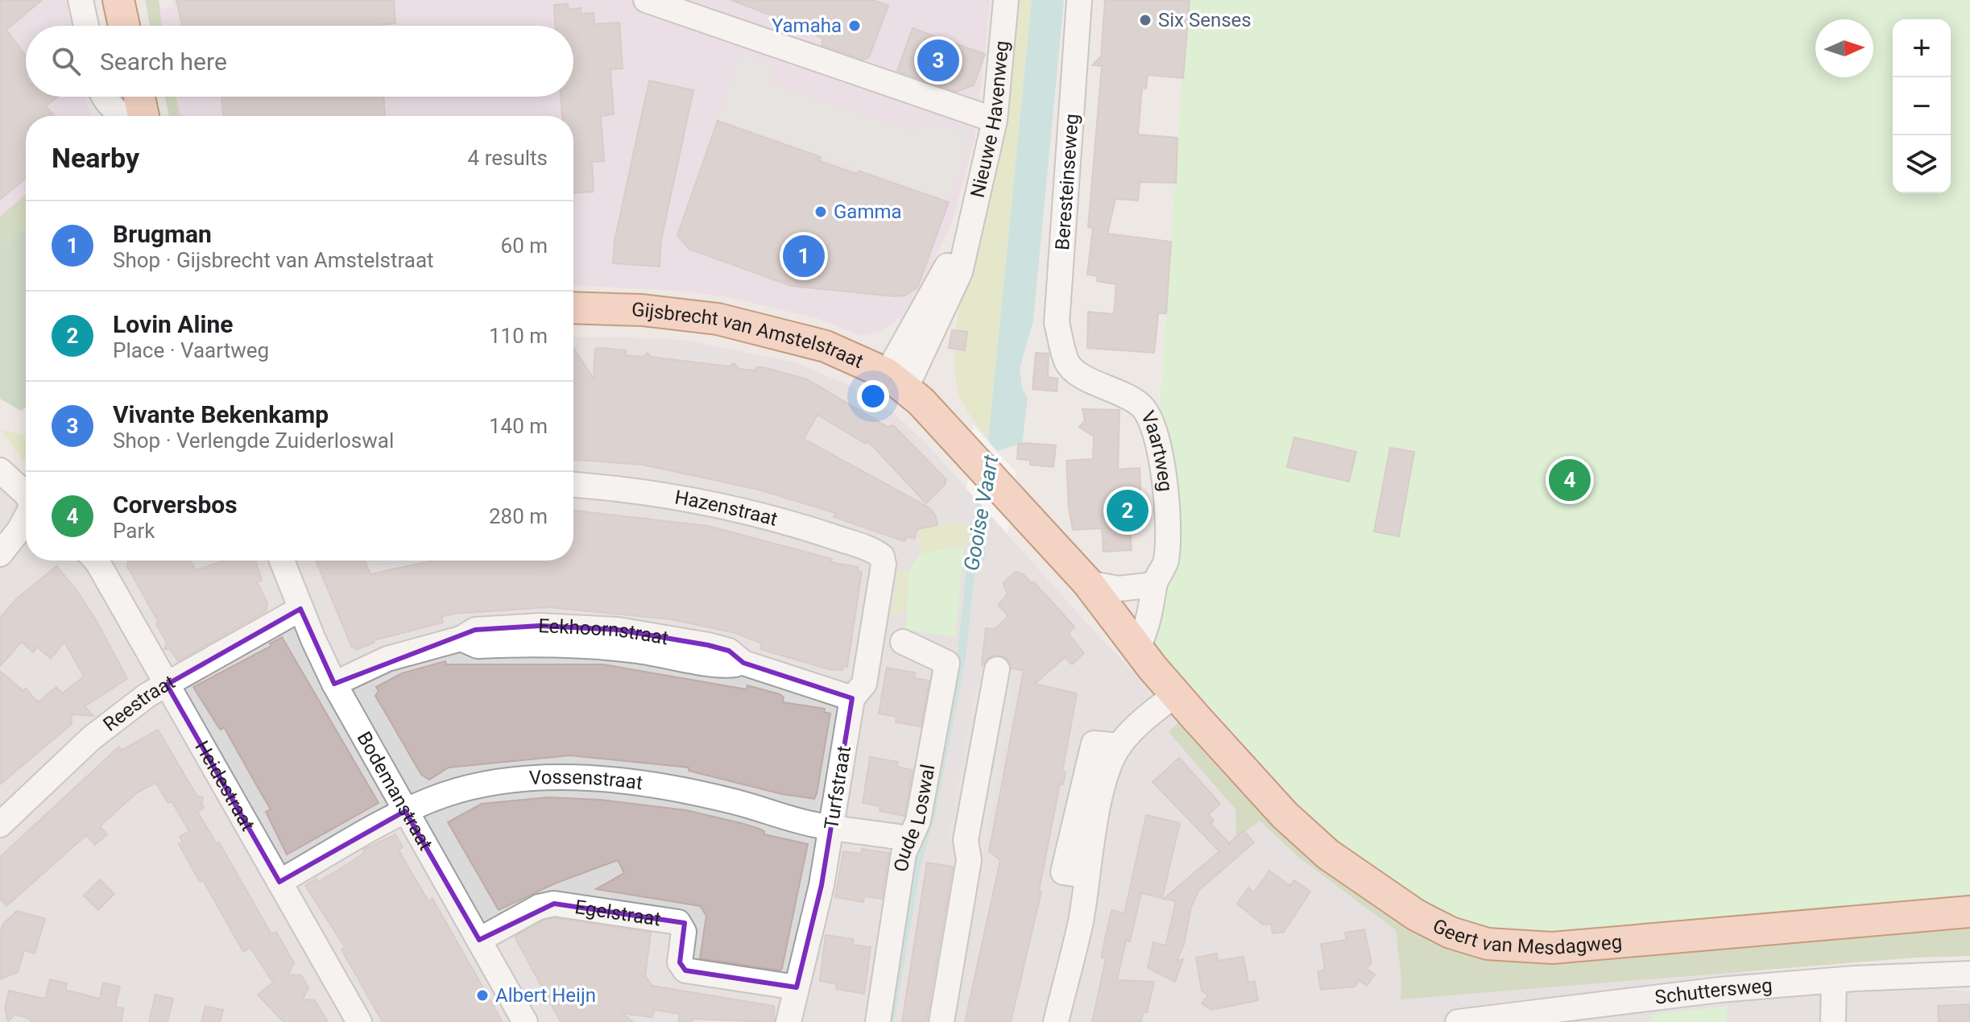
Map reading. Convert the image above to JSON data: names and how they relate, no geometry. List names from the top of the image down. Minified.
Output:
{"streets":{"main road":["Gijsbrecht van Amstelstraat","Geert van Mesdagweg"],"street":["Nieuwe Havenweg","Beresteinseweg","Vaartweg","Hazenstraat","Eekhoornstraat","Reestraat","Vossenstraat","Heidestraat","Turfstraat","Bodemanstraat","Oude Loswal","Egelstraat","Schuttersweg"]},"crossings":[["Nieuwe Havenweg","Gijsbrecht van Amstelstraat"],["Beresteinseweg","Vaartweg"],["Hazenstraat","Turfstraat"],["Eekhoornstraat","Turfstraat"],["Eekhoornstraat","Bodemanstraat"],["Reestraat","Heidestraat"],["Reestraat","Bodemanstraat"],["Vossenstraat","Heidestraat"],["Vossenstraat","Turfstraat"],["Vossenstraat","Bodemanstraat"],["Vossenstraat","Oude Loswal"],["Turfstraat","Egelstraat"],["Bodemanstraat","Egelstraat"]],"water":["Gooise Vaart"],"places":["Six Senses","Yamaha","Gamma","Albert Heijn"],"north":"right","page":{"map_buttons":["+","−"],"search":"Search here","pins":["3","1","4","2"],"heading":["Nearby","4 results"],"list":[{"mark":"1","name":"Brugman","note":"Shop · Gijsbrecht van Amstelstraat","value":"60 m"},{"mark":"2","name":"Lovin Aline","note":"Place · Vaartweg","value":"110 m"},{"mark":"3","name":"Vivante Bekenkamp","note":"Shop · Verlengde Zuiderloswal","value":"140 m"},{"mark":"4","name":"Corversbos","note":"Park","value":"280 m"}]}}
